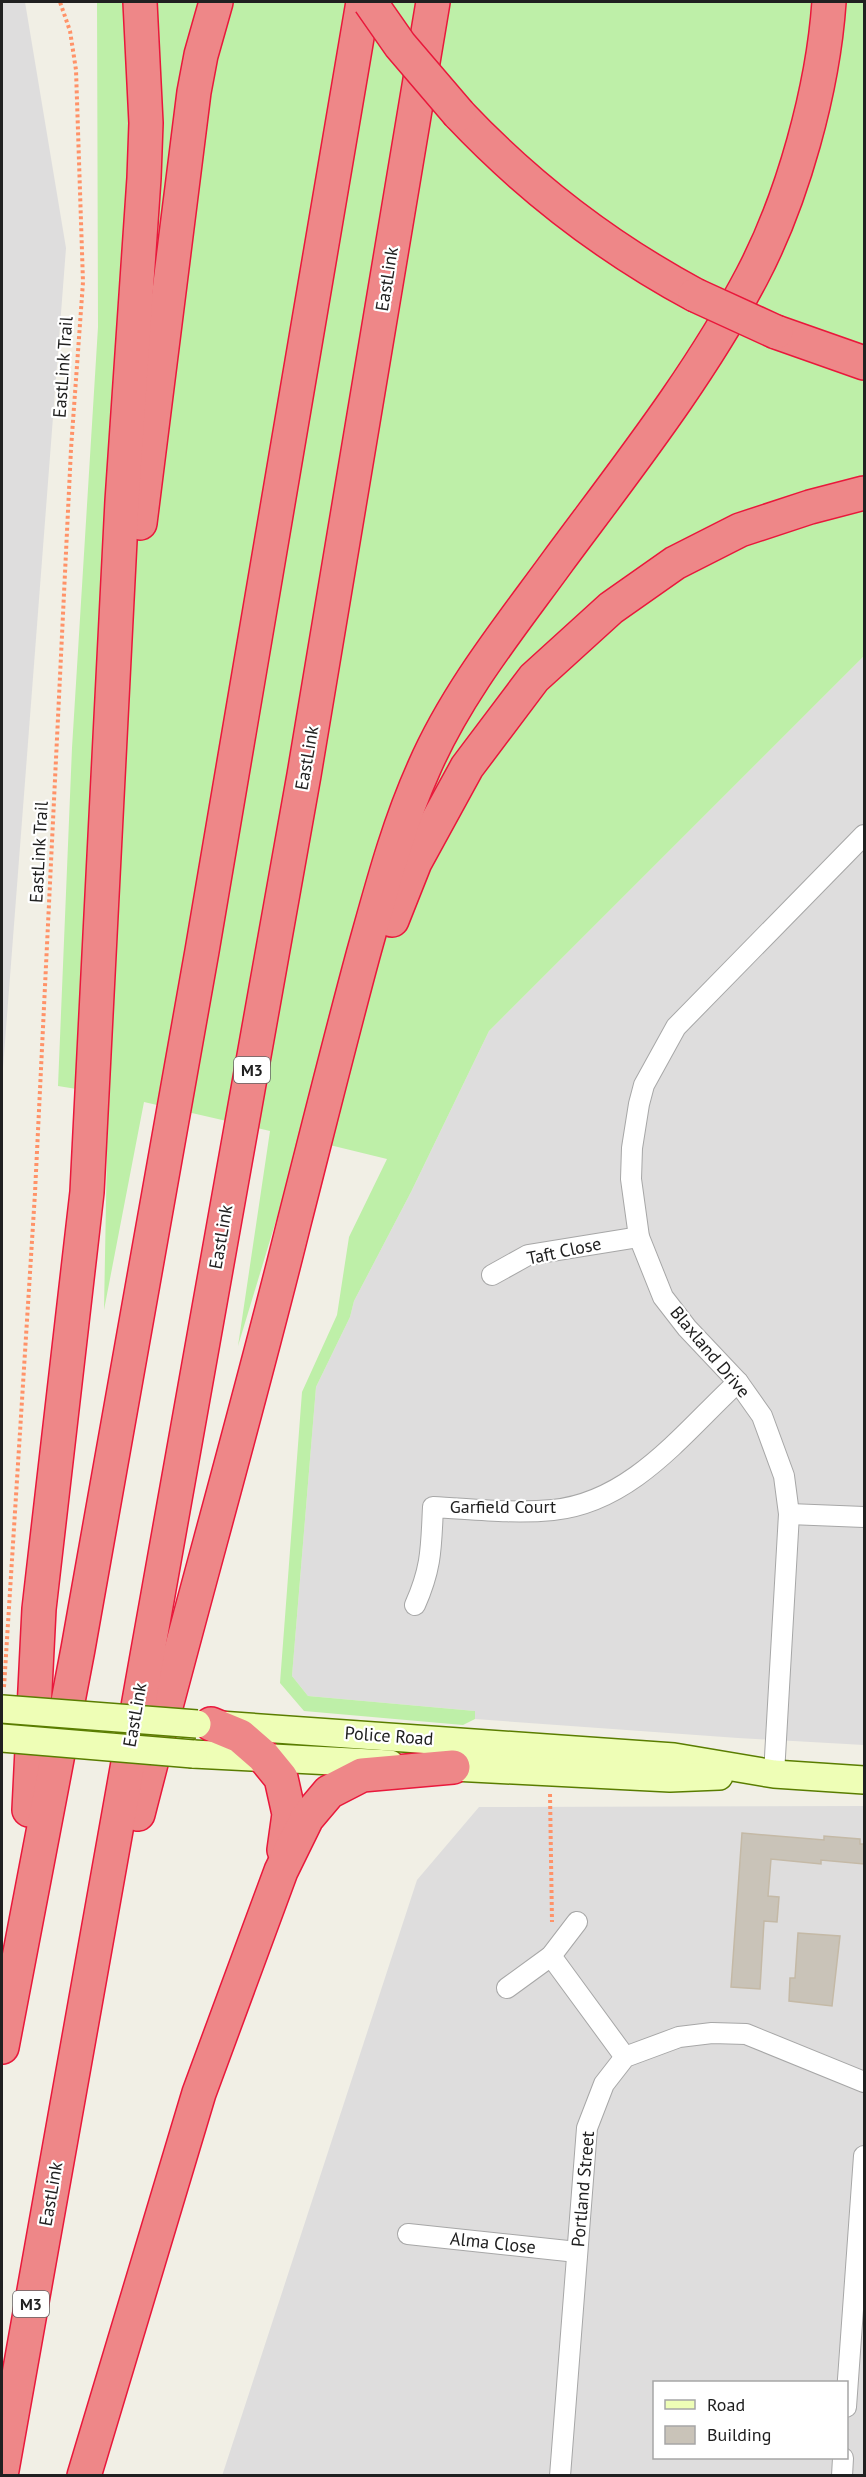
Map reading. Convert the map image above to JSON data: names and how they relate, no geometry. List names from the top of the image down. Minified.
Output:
{"streets":{"highway":["EastLink","M3"],"main road":["Police Road"],"street":["Taft Close","Blaxland Drive","Garfield Court","Portland Street","Alma Close"],"path":["EastLink Trail"]},"crossings":[["EastLink Trail","Police Road"],["Taft Close","Blaxland Drive"],["Blaxland Drive","Garfield Court"],["Blaxland Drive","Police Road"],["Portland Street","Alma Close"]],"legend":["Road","Building"]}
